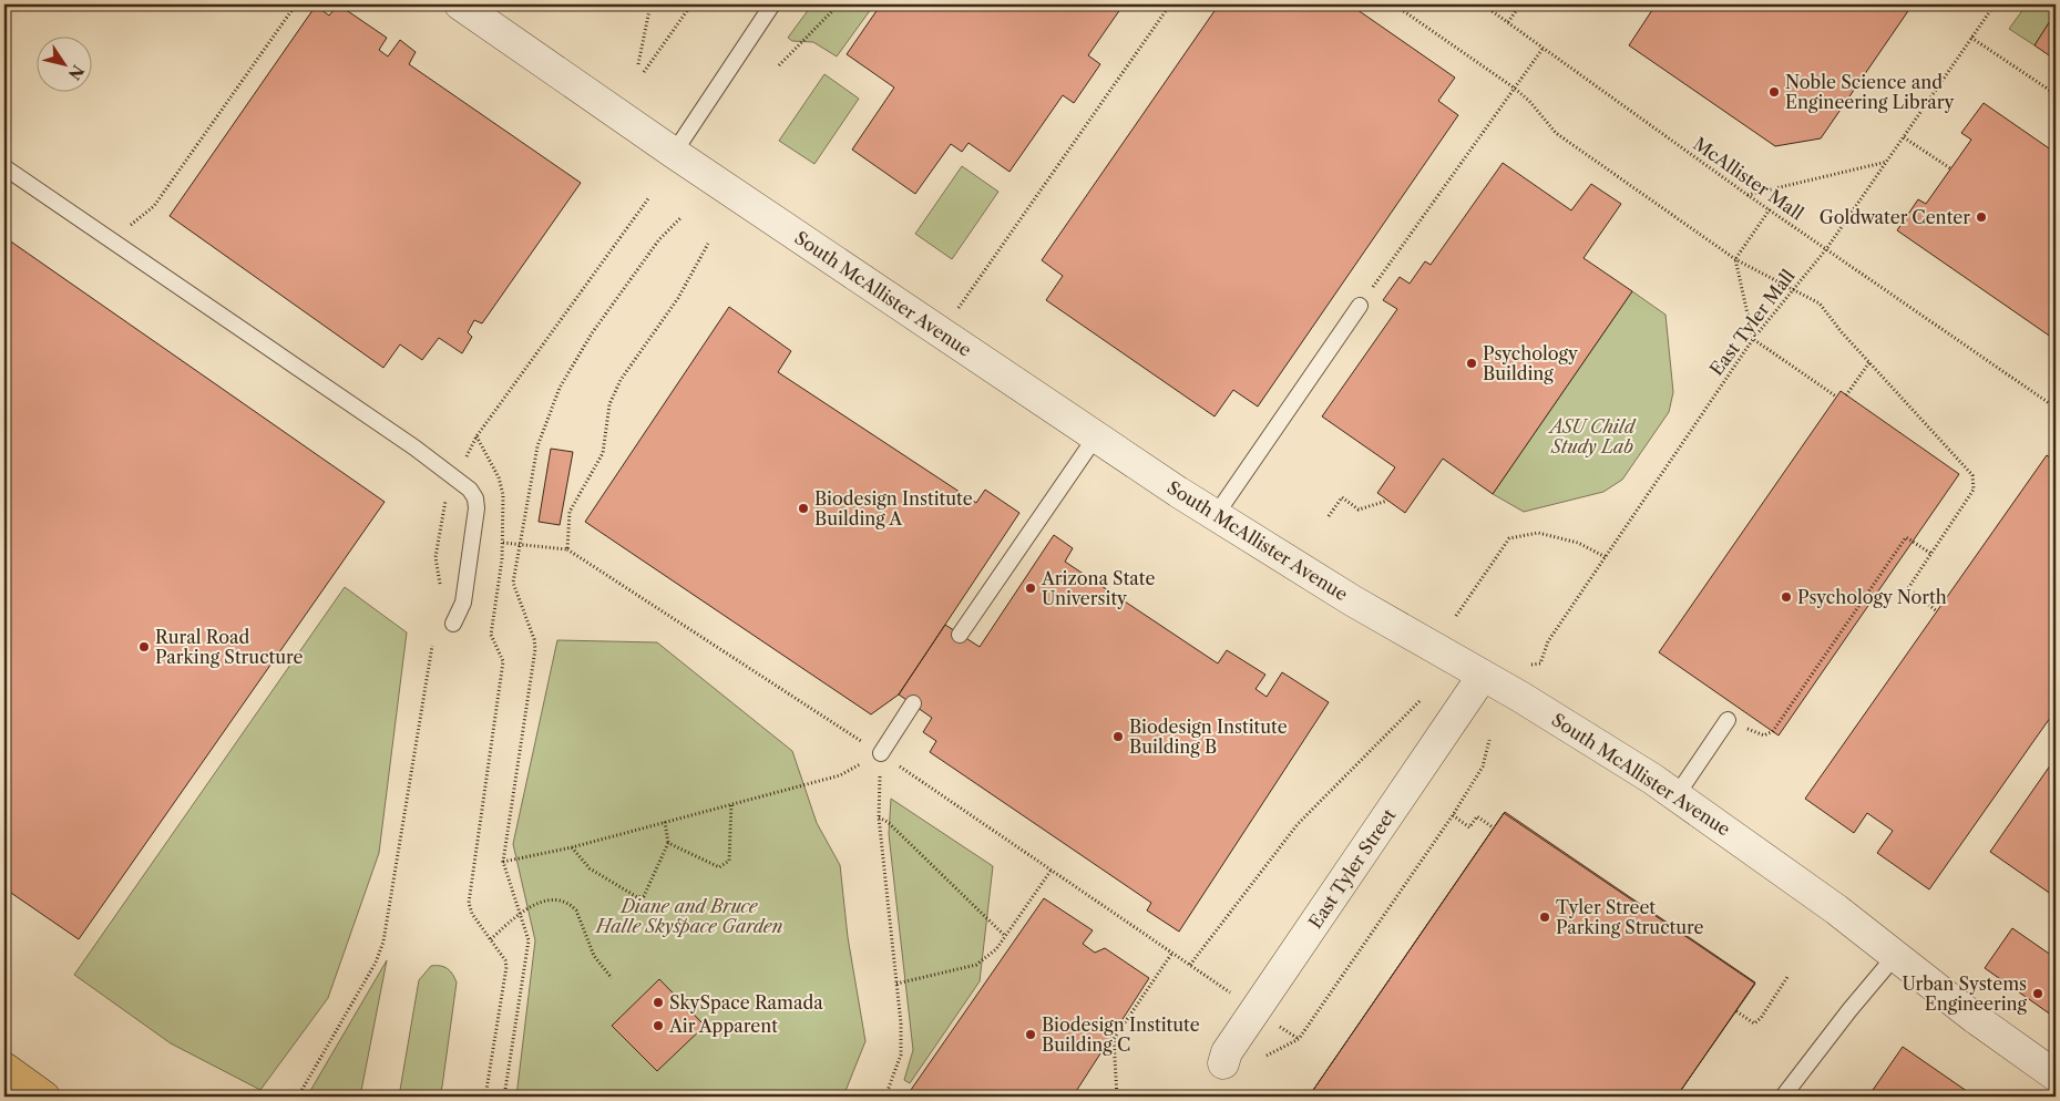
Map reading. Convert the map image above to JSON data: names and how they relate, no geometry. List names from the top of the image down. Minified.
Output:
{"streets":{"street":["South McAllister Avenue","East Tyler Street"],"path":["McAllister Mall","East Tyler Mall"]},"crossings":[["McAllister Mall","East Tyler Mall"],["South McAllister Avenue","East Tyler Street"]],"parks":["ASU Child Study Lab","Diane and Bruce Halle Skyspace Garden"],"places":["Noble Science and Engineering Library","Goldwater Center","Psychology Building","Biodesign Institute Building A","Arizona State University","Psychology North","Rural Road Parking Structure","Biodesign Institute Building B","Tyler Street Parking Structure","Urban Systems Engineering","SkySpace Ramada","Air Apparent","Biodesign Institute Building C"],"north":"bottom right"}
